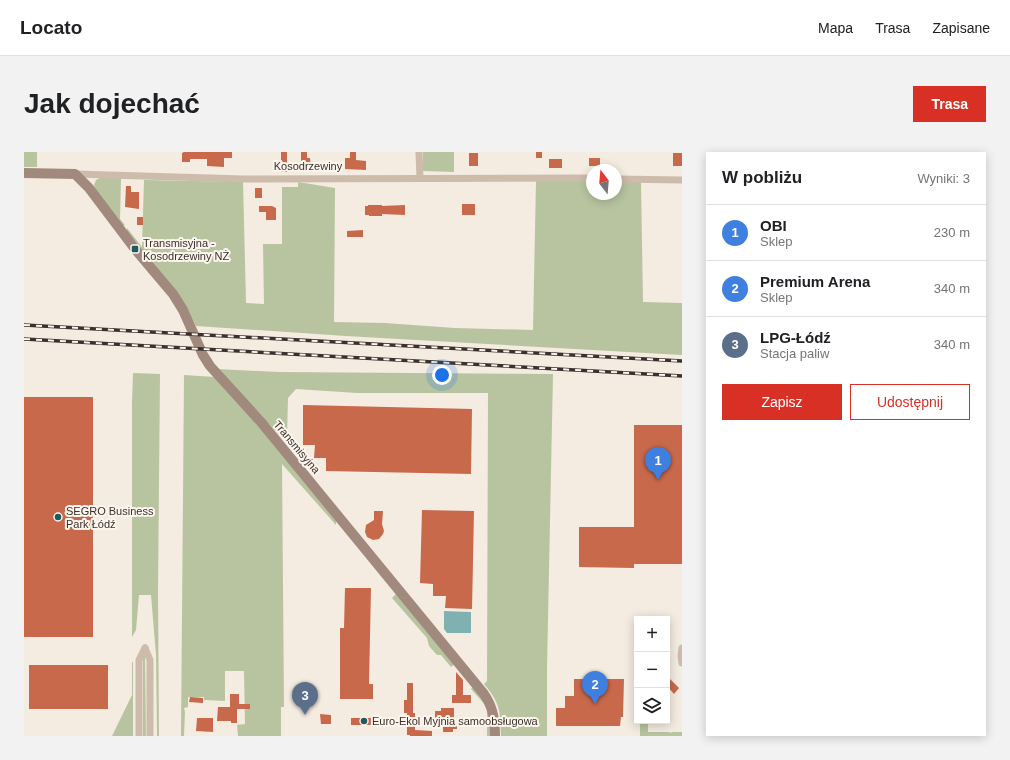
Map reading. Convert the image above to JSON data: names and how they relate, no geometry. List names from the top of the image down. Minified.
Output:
{"streets":{"street":["Kosodrzewiny","Transmisyjna"]},"crossings":[["Kosodrzewiny","Transmisyjna"]],"places":{"transit":["Transmisyjna - Kosodrzewiny NŻ"],"other":["SEGRO Business Park Łódź","Euro-Ekol Myjnia samoobsługowa"]},"north":"top","page":{"header":"Locato","nav":["Mapa","Trasa","Zapisane"],"buttons":["Trasa",["Zapisz","Udostępnij"]],"title":"Jak dojechać","heading":["W pobliżu","Wyniki: 3"],"list":[{"mark":"1","name":"OBI","note":"Sklep","value":"230 m"},{"mark":"2","name":"Premium Arena","note":"Sklep","value":"340 m"},{"mark":"3","name":"LPG-Łódź","note":"Stacja paliw","value":"340 m"}],"pins":["1","2","3"],"map_buttons":["+","−"]}}
